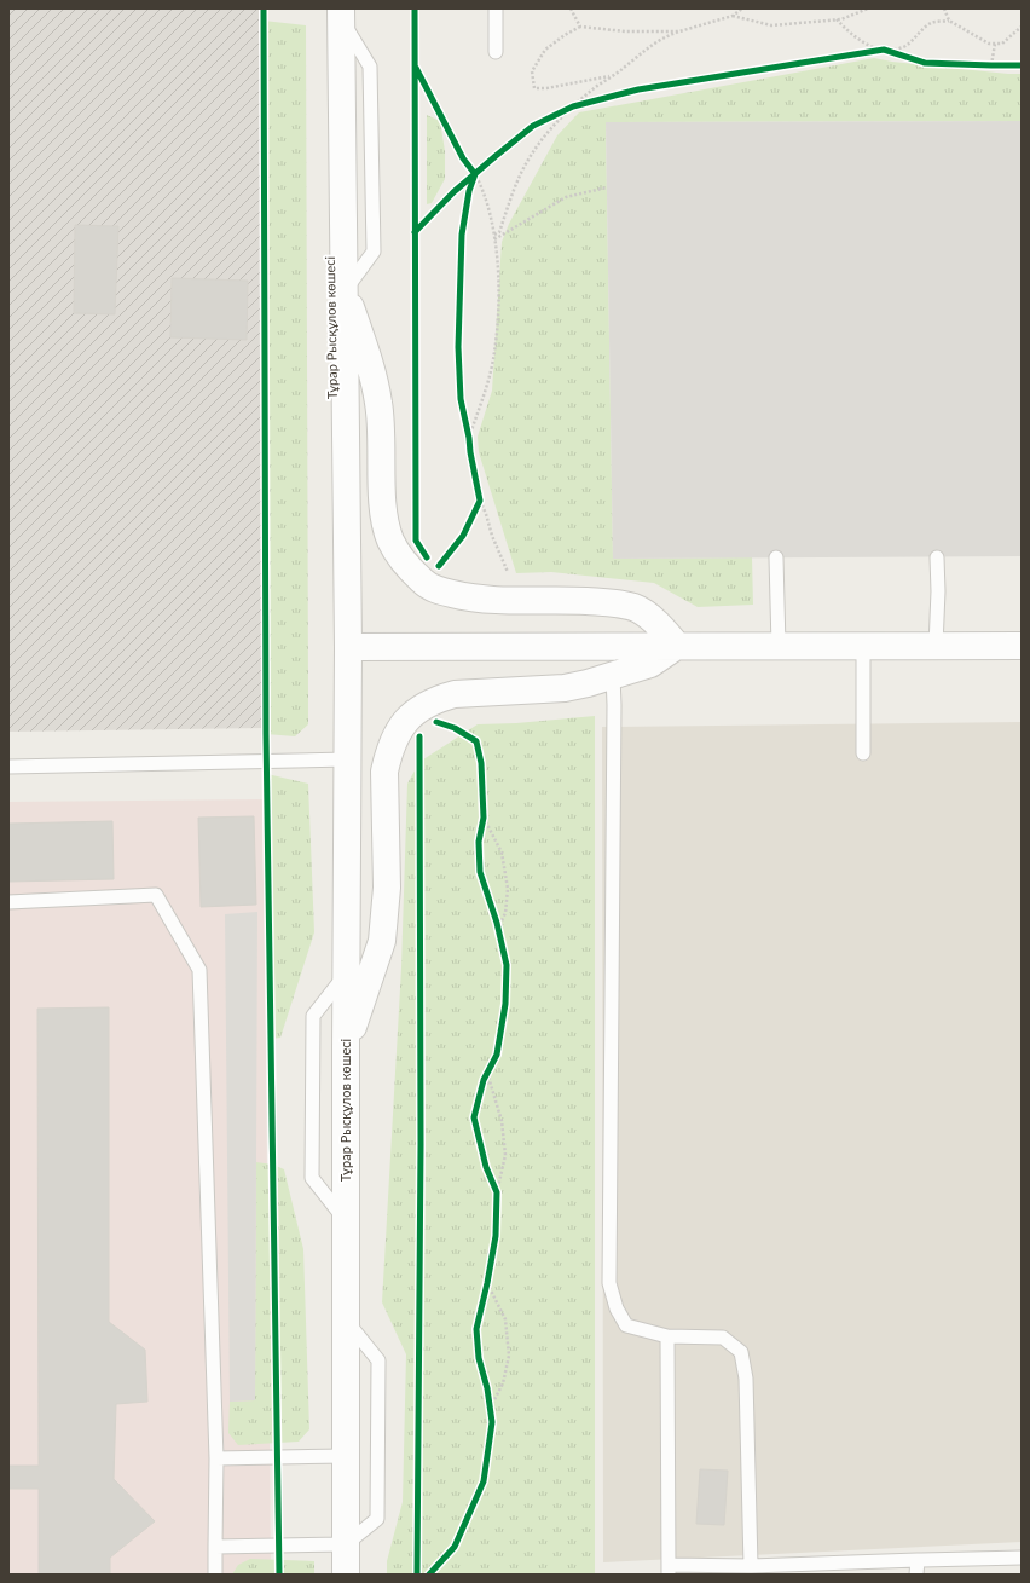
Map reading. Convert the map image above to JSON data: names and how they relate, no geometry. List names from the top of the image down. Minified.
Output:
{"streets":{"street":["Тұрар Рысқұлов көшесі"]}}
